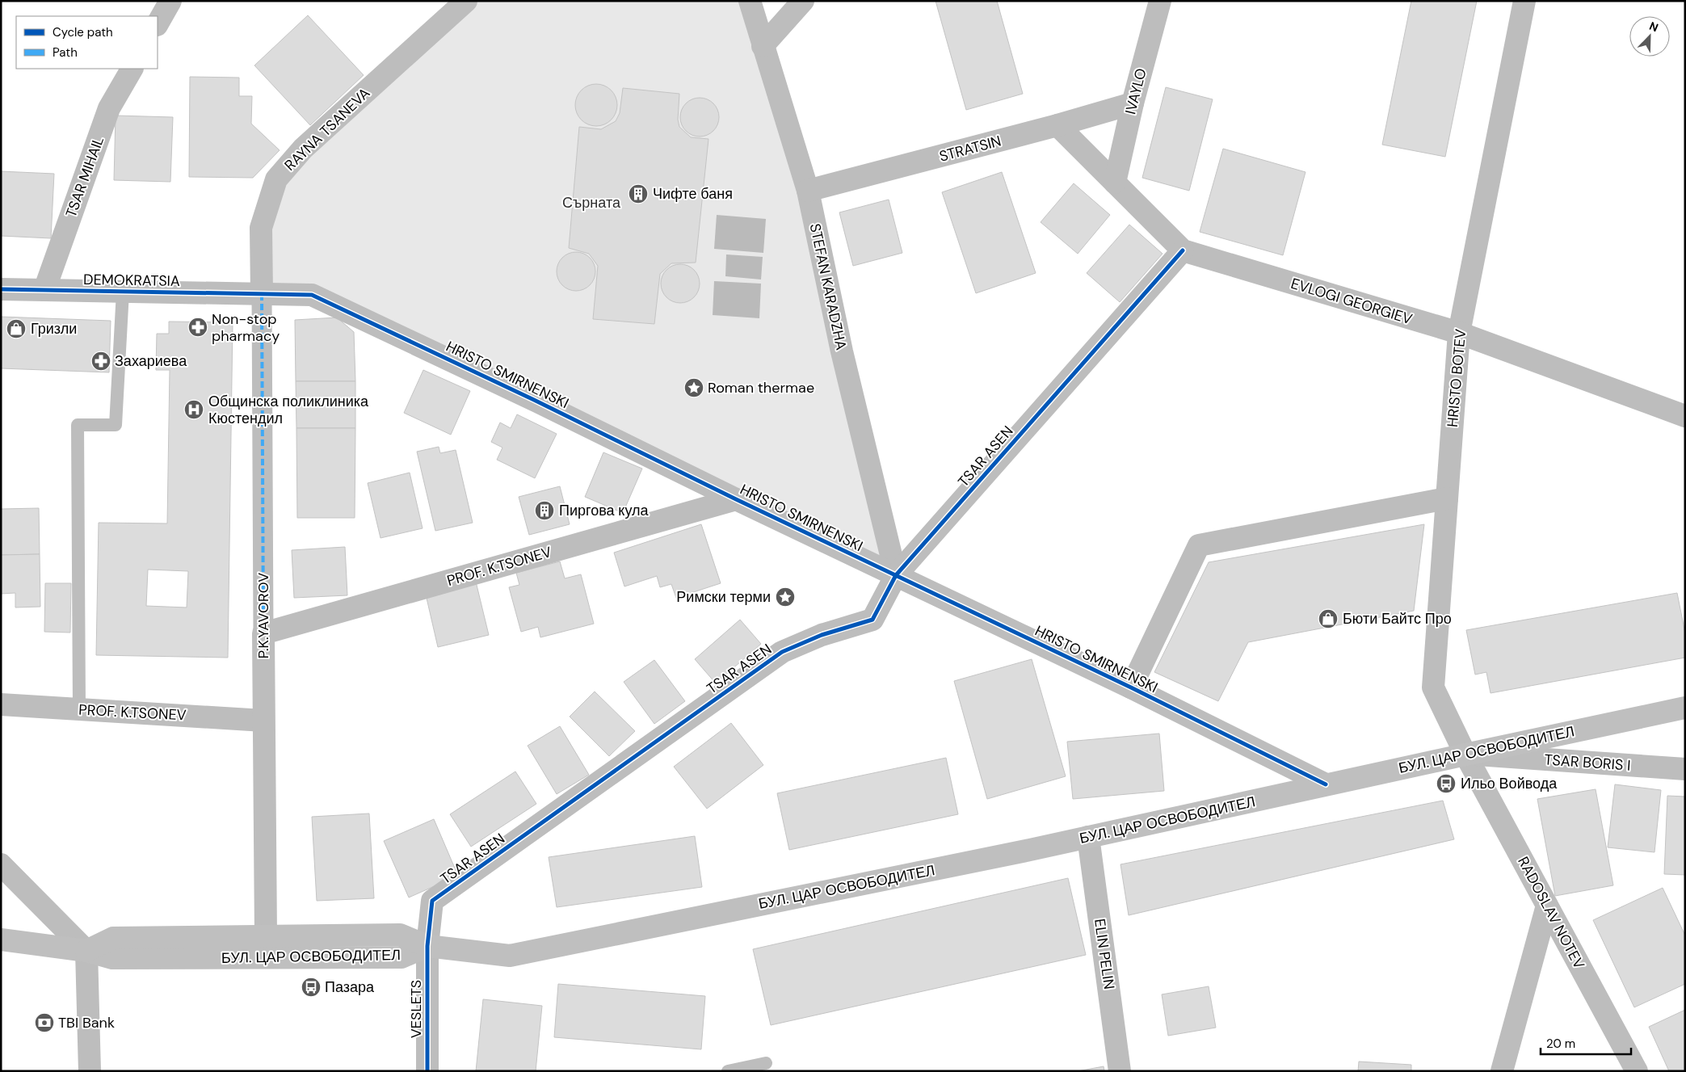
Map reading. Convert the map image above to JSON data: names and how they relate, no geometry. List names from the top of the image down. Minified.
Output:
{"streets":{"main road":["БУЛ. ЦАР ОСВОБОДИТЕЛ"],"street":["IVAYLO","RAYNA TSANEVA","STRATSIN","TSAR MIHAIL","DEMOKRATSIA","STEFAN KARADZHA","EVLOGI GEORGIEV","HRISTO SMIRNENSKI","HRISTO BOTEV","TSAR ASEN","PROF. K.TSONEV","P.K.YAVOROV","TSAR BORIS I","RADOSLAV NOTEV","ELIN PELIN","VESLETS"]},"crossings":[["IVAYLO","STRATSIN"],["IVAYLO","EVLOGI GEORGIEV"],["RAYNA TSANEVA","DEMOKRATSIA"],["RAYNA TSANEVA","HRISTO SMIRNENSKI"],["RAYNA TSANEVA","P.K.YAVOROV"],["STRATSIN","STEFAN KARADZHA"],["STRATSIN","EVLOGI GEORGIEV"],["TSAR MIHAIL","DEMOKRATSIA"],["DEMOKRATSIA","HRISTO SMIRNENSKI"],["DEMOKRATSIA","P.K.YAVOROV"],["STEFAN KARADZHA","HRISTO SMIRNENSKI"],["STEFAN KARADZHA","TSAR ASEN"],["EVLOGI GEORGIEV","HRISTO BOTEV"],["EVLOGI GEORGIEV","TSAR ASEN"],["HRISTO SMIRNENSKI","TSAR ASEN"],["HRISTO SMIRNENSKI","PROF. K.TSONEV"],["HRISTO SMIRNENSKI","P.K.YAVOROV"],["HRISTO SMIRNENSKI","БУЛ. ЦАР ОСВОБОДИТЕЛ"],["HRISTO BOTEV","БУЛ. ЦАР ОСВОБОДИТЕЛ"],["HRISTO BOTEV","TSAR BORIS I"],["HRISTO BOTEV","RADOSLAV NOTEV"],["TSAR ASEN","БУЛ. ЦАР ОСВОБОДИТЕЛ"],["TSAR ASEN","VESLETS"],["PROF. K.TSONEV","P.K.YAVOROV"],["БУЛ. ЦАР ОСВОБОДИТЕЛ","TSAR BORIS I"],["БУЛ. ЦАР ОСВОБОДИТЕЛ","RADOSLAV NOTEV"],["БУЛ. ЦАР ОСВОБОДИТЕЛ","ELIN PELIN"],["БУЛ. ЦАР ОСВОБОДИТЕЛ","VESLETS"],["TSAR BORIS I","RADOSLAV NOTEV"]],"parks":["Сърната"],"places":{"building":["Чифте баня","Пиргова кула"],"pharmacy":["Non-stop pharmacy","Захариева"],"shop":["Гризли","Бюти Байтс Про"],"place":["Roman thermae","Римски терми"],"hospital":["Общинска поликлиника Кюстендил"],"bus stop":["Ильо Войвода","Пазара"],"bank":["TBI Bank"]},"legend":["Cycle path","Path"],"scale_bar":"20 m","north":"top right"}
